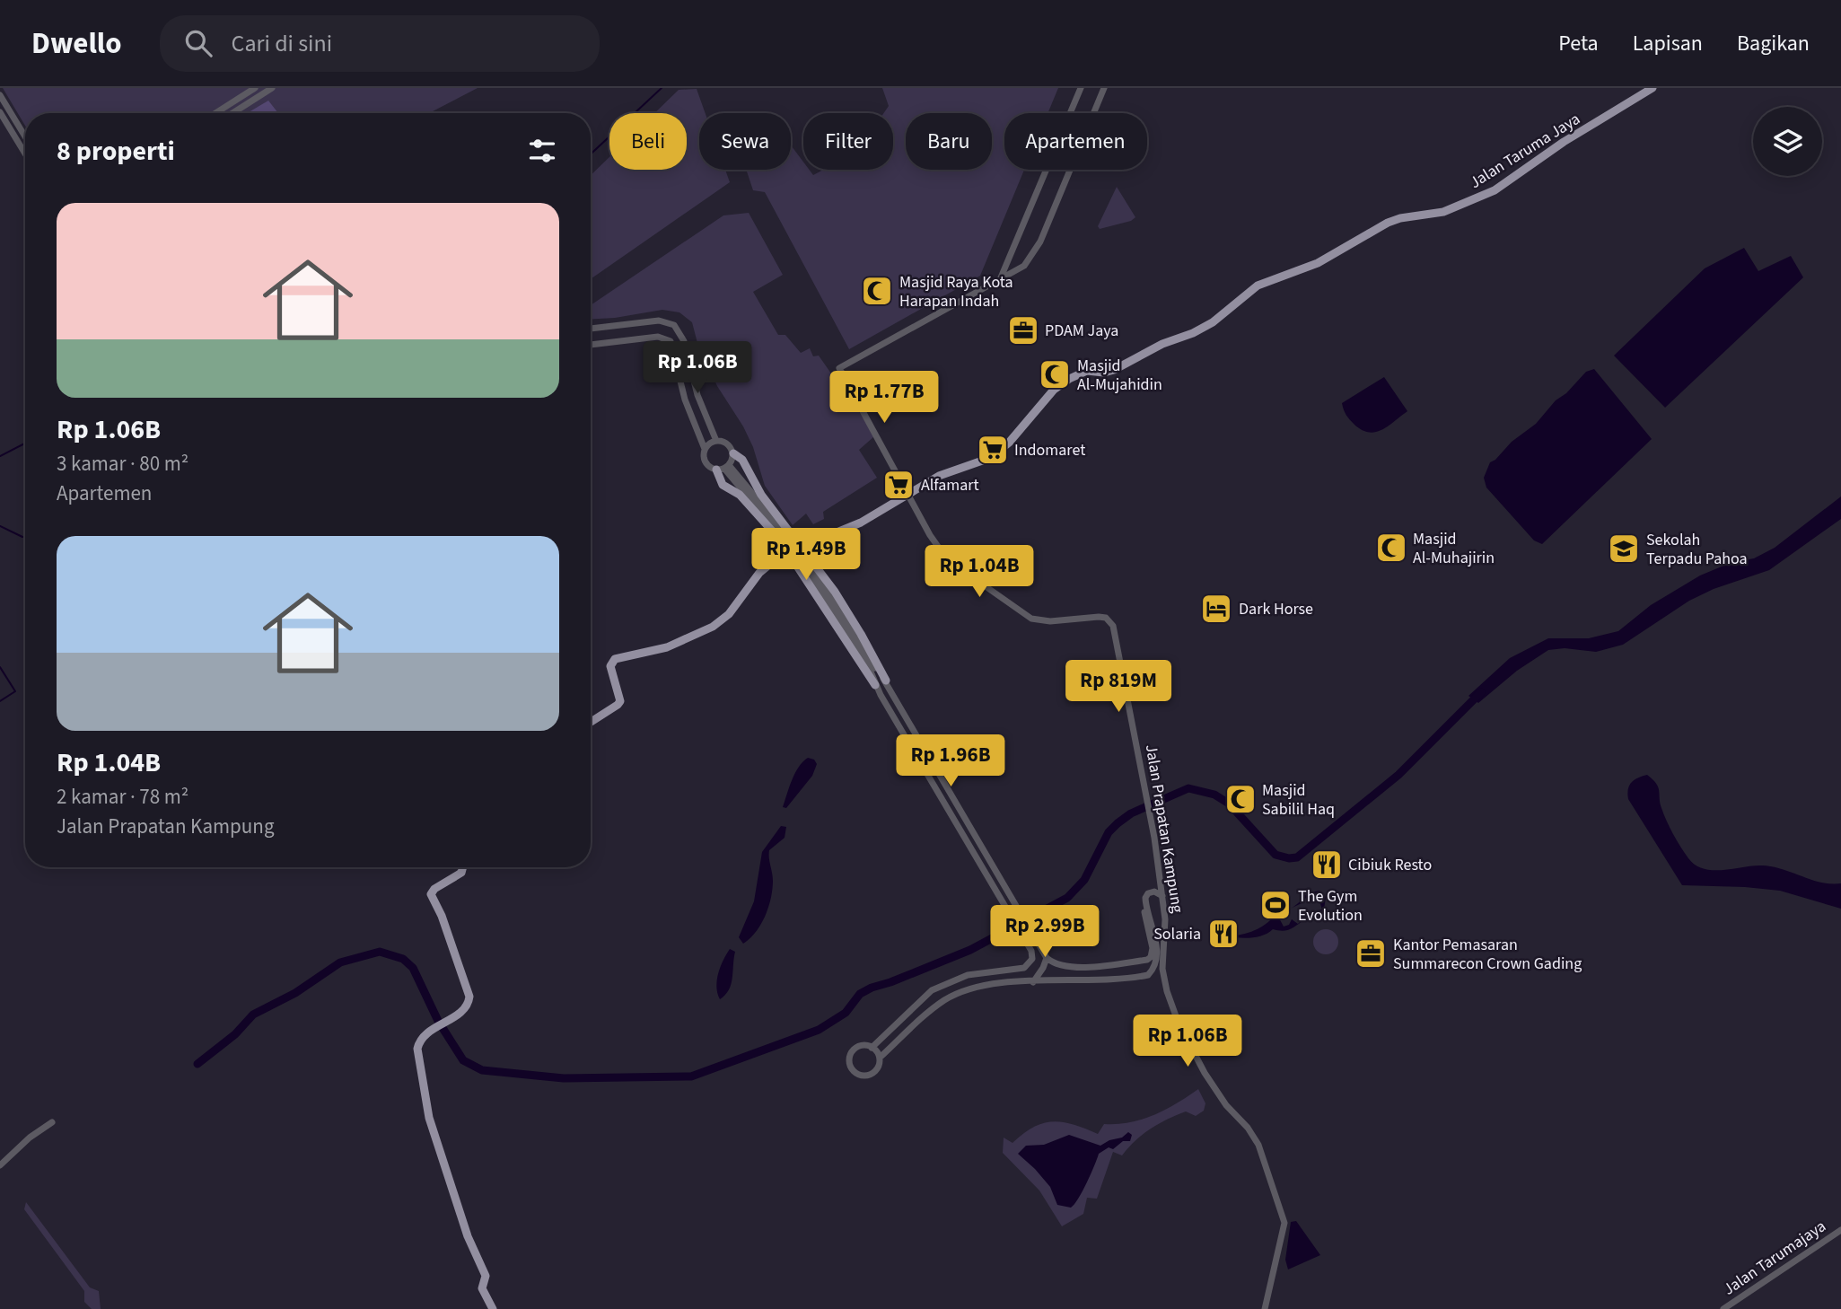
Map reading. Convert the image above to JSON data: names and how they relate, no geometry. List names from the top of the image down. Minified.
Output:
{"streets":{"main road":["Jalan Taruma Jaya"],"street":["Jalan Prapatan Kampung","Jalan Tarumajaya"]},"crossings":[["Jalan Taruma Jaya","Jalan Prapatan Kampung"]],"places":{"mosque":["Masjid Raya Kota Harapan Indah","Masjid Al-Mujahidin","Masjid Al-Muhajirin","Masjid Sabilil Haq"],"office":["PDAM Jaya","Kantor Pemasaran Summarecon Crown Gading"],"supermarket":["Indomaret","Alfamart"],"school or university":["Sekolah Terpadu Pahoa"],"hotel":["Dark Horse"],"restaurant":["Cibiuk Resto","Solaria"],"sports":["The Gym Evolution"]},"page":{"header":"Dwello","search":"Cari di sini","nav":["Peta","Lapisan","Bagikan"],"chip":["Beli","Sewa","Filter","Baru","Apartemen"],"heading":"8 properti","list":[{"name":"Rp 1.06B","note":"3 kamar · 80 m² · Apartemen"},{"name":"Rp 1.04B","note":"2 kamar · 78 m² · Jalan Prapatan Kampung"}],"price":["Rp 1.06B","Rp 1.77B","Rp 1.49B","Rp 1.04B","Rp 819M","Rp 1.96B","Rp 2.99B","Rp 1.06B"]}}
